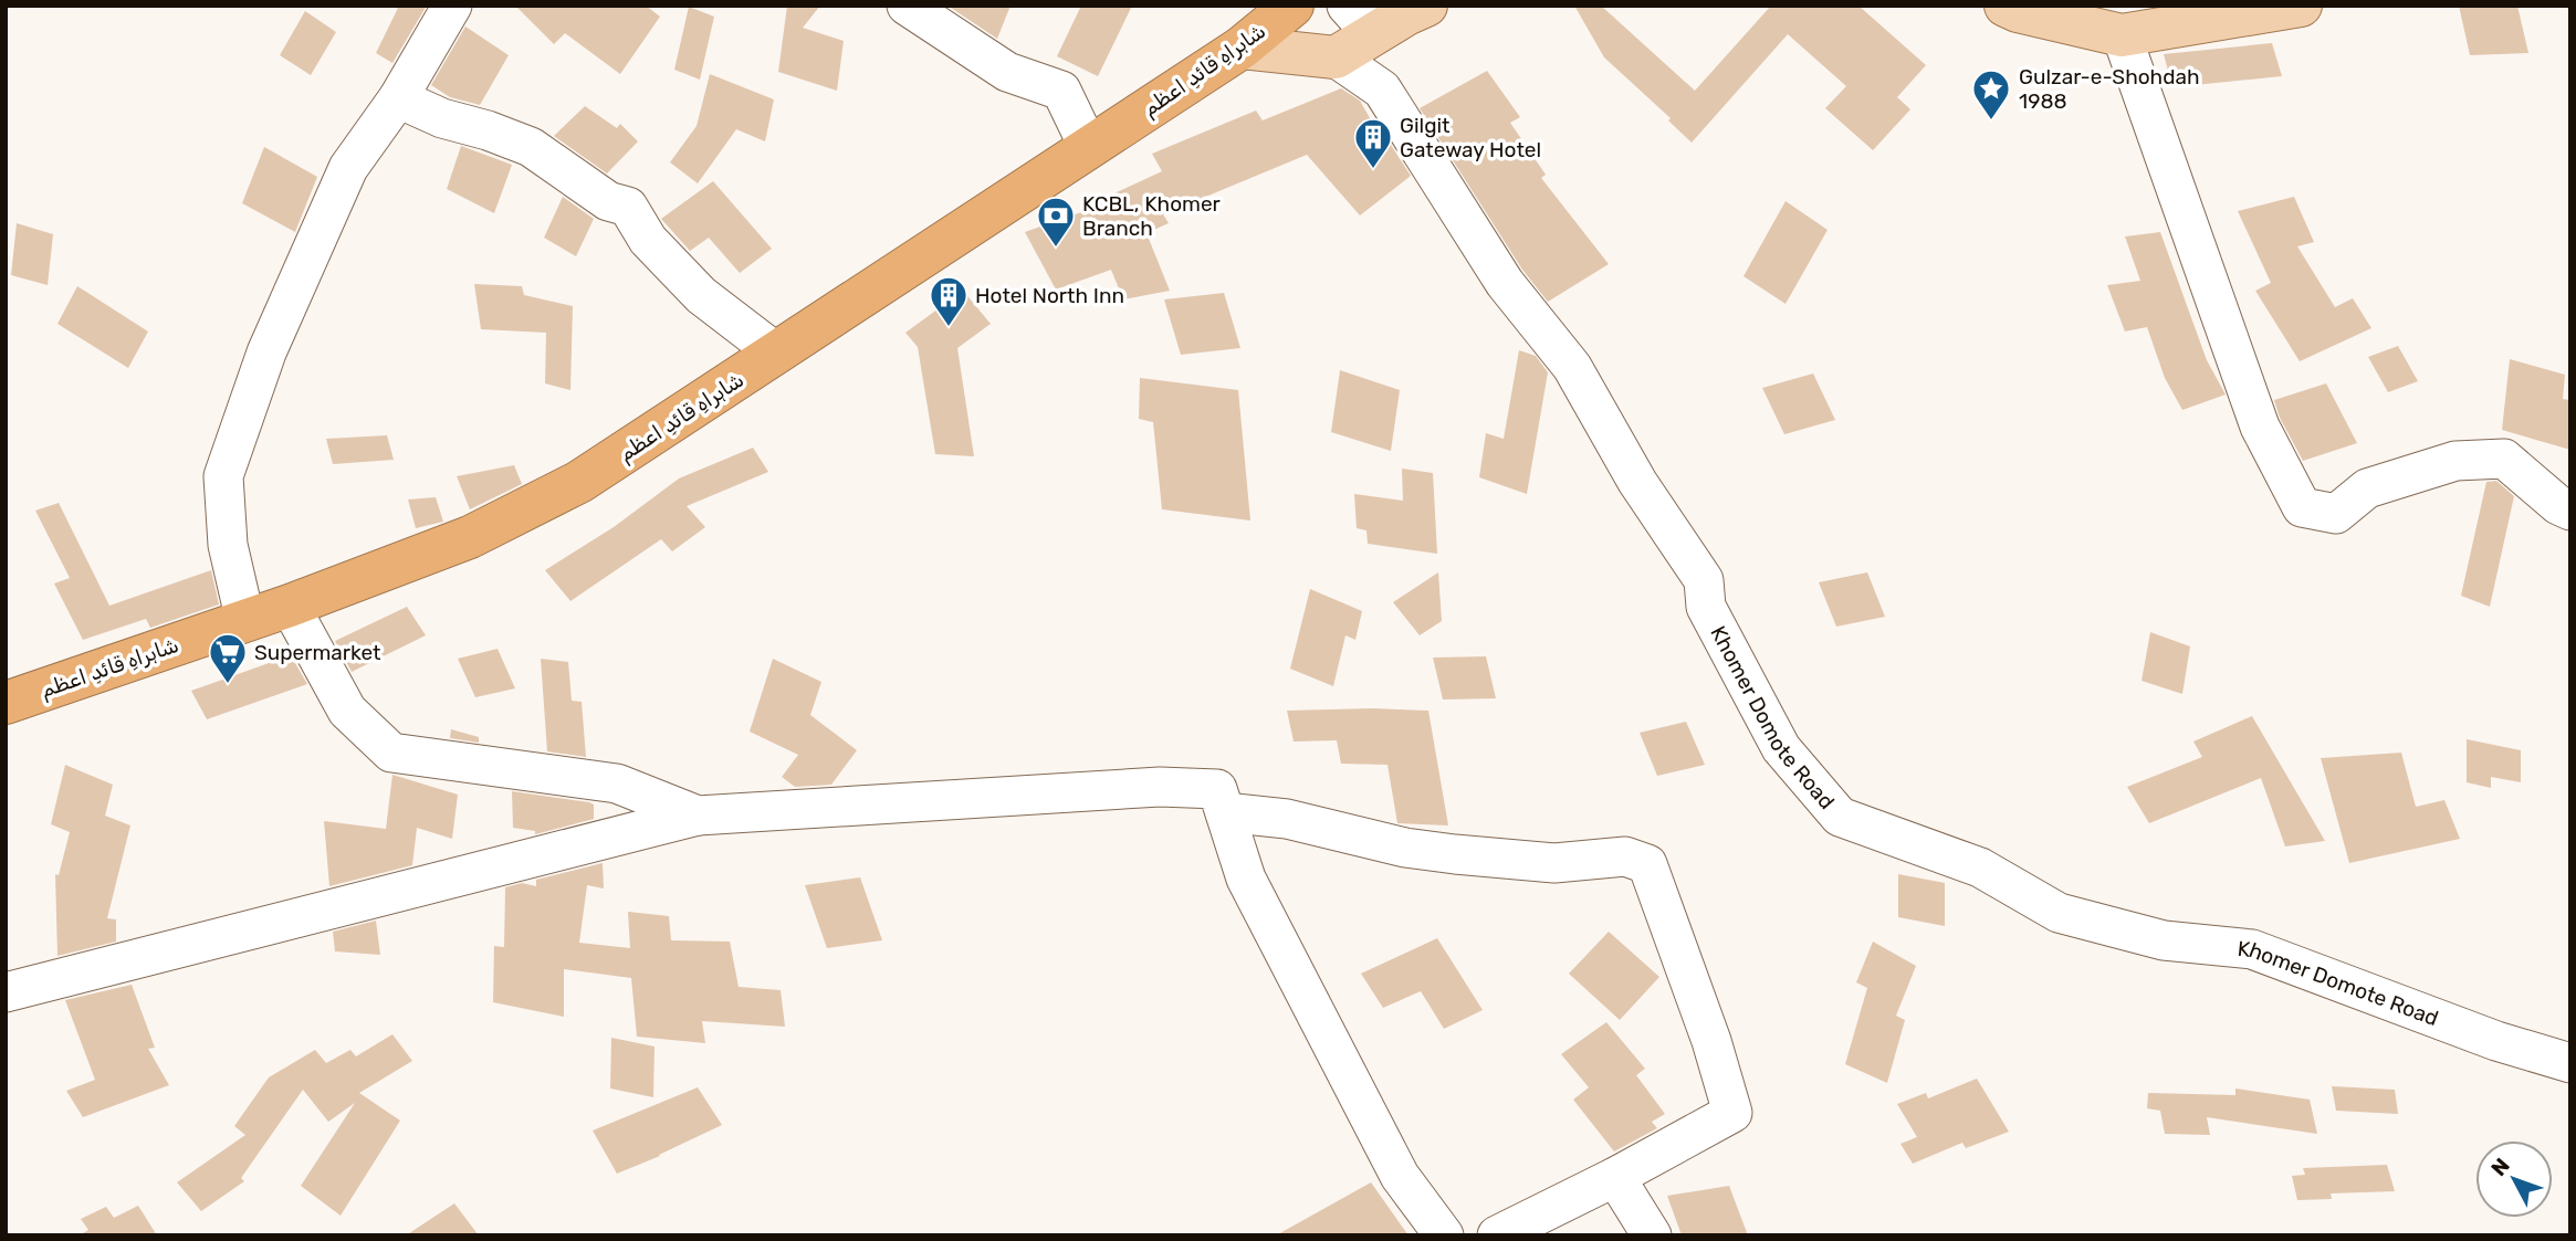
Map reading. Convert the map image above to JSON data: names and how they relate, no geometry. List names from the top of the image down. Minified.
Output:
{"streets":{"highway":["شاہراہِ قائدِ اعظم"],"street":["Khomer Domote Road"]},"places":{"place":["Gulzar-e-Shohdah 1988"],"building":["Gilgit Gateway Hotel","Hotel North Inn"],"bank":["KCBL, Khomer Branch"],"supermarket":["Supermarket"]},"north":"top left"}
